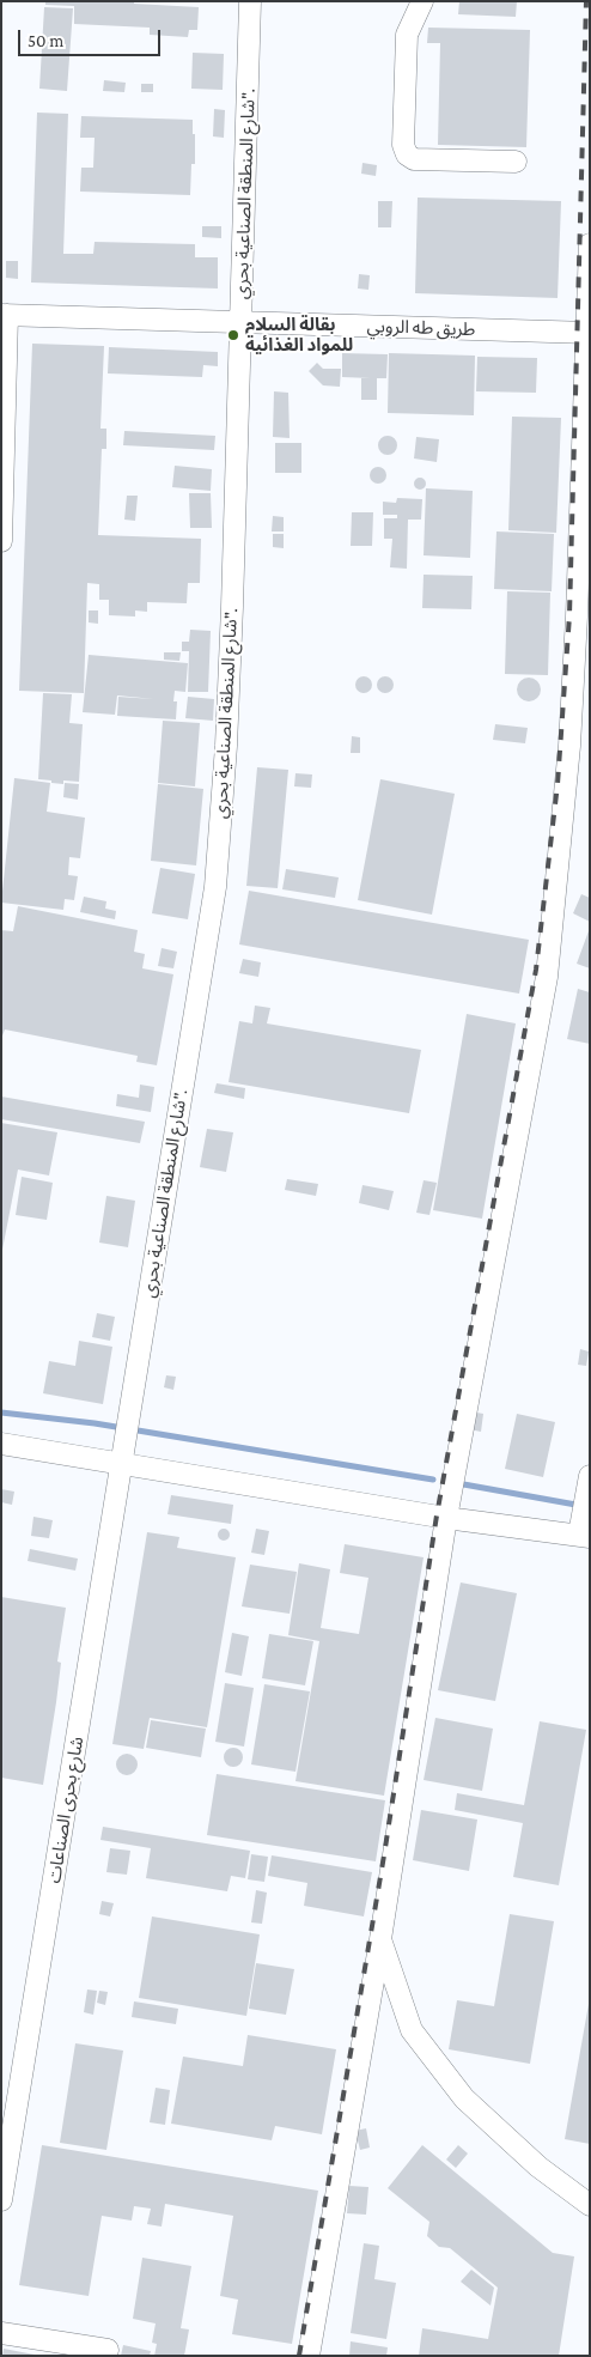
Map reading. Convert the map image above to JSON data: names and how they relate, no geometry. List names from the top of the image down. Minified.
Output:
{"streets":{"street":["شارع المنطقة الصناعية بحري\".","طريق طه الروبي","شارع بحرى الصناعات"]},"crossings":[["شارع المنطقة الصناعية بحري\".","طريق طه الروبي"],["شارع المنطقة الصناعية بحري\".","شارع بحرى الصناعات"]],"places":["بقالة السلام للمواد الغذائية"],"scale_bar":"50 m"}
